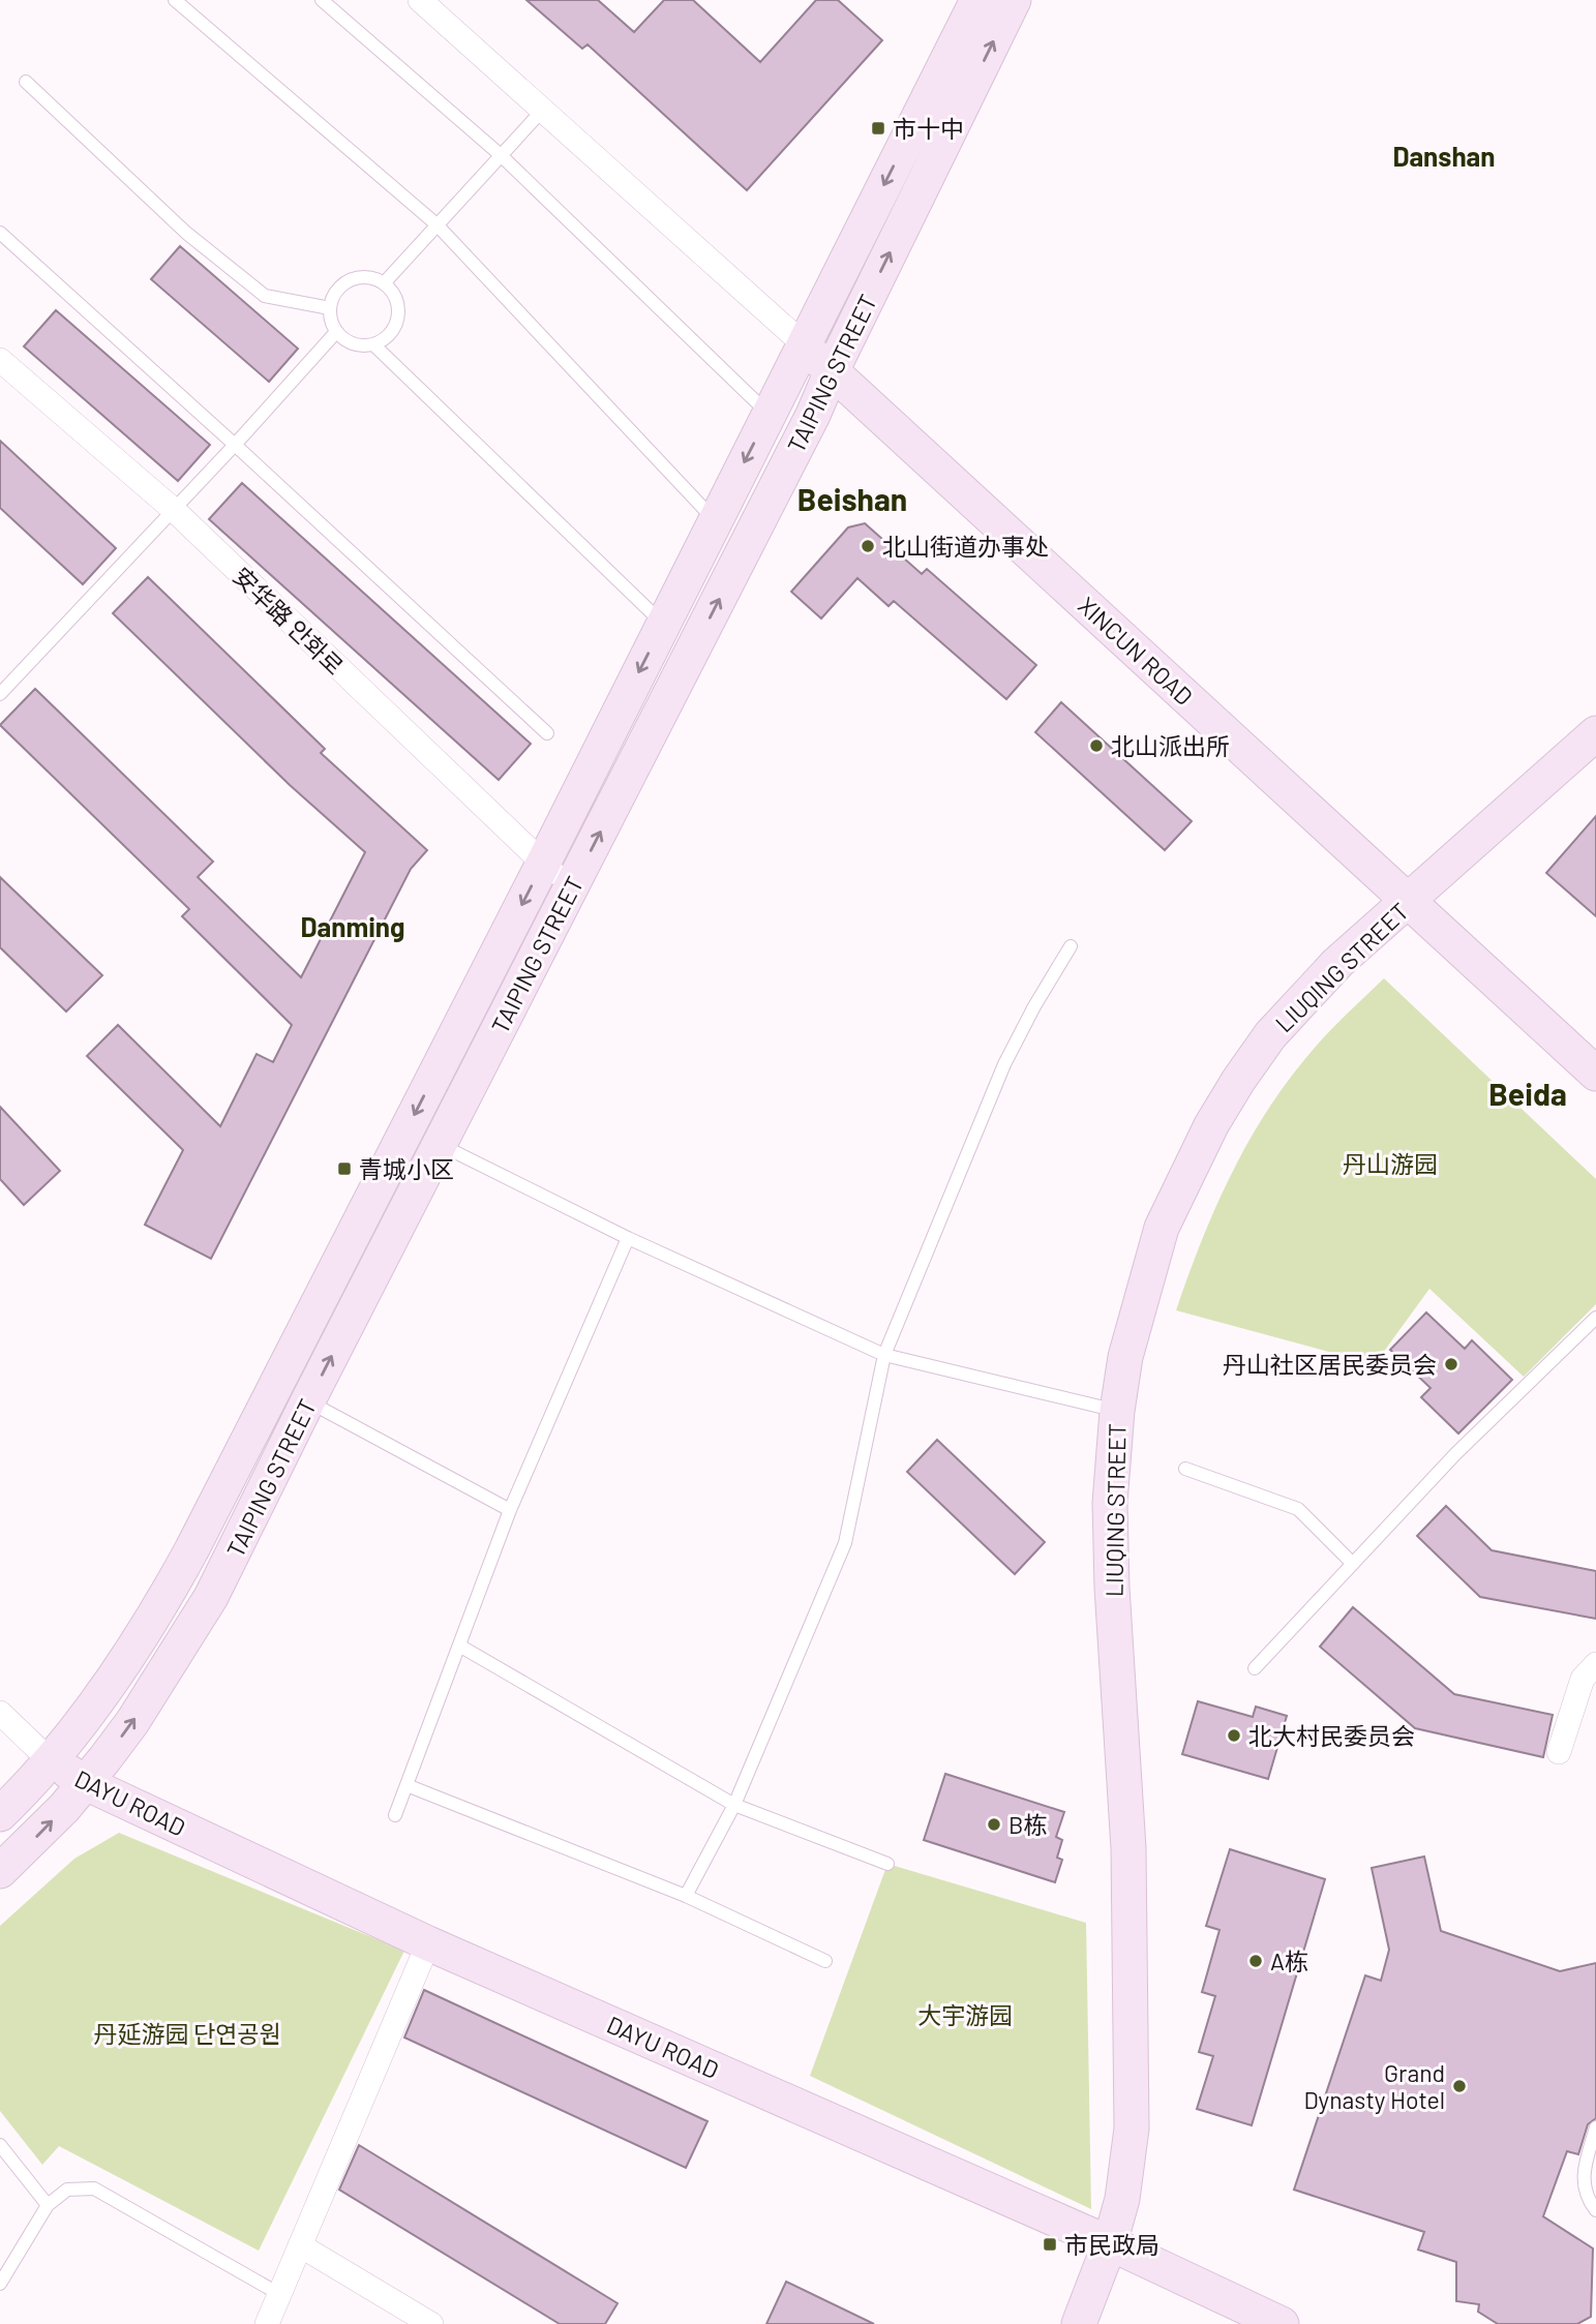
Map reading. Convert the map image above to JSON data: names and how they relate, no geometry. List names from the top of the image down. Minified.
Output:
{"streets":{"main road":["TAIPING STREET","XINCUN ROAD","LIUQING STREET","DAYU ROAD"],"street":["安华路 안화로"]},"crossings":[["TAIPING STREET","安华路 안화로"],["TAIPING STREET","XINCUN ROAD"],["TAIPING STREET","DAYU ROAD"],["XINCUN ROAD","LIUQING STREET"],["LIUQING STREET","DAYU ROAD"]],"districts":["Danshan","Beishan","Danming","Beida"],"parks":["丹山游园","大宇游园","丹延游园 단연공원"],"places":{"transit":["市十中","青城小区","市民政局"],"other":["北山街道办事处","北山派出所","丹山社区居民委员会","北大村民委员会","B栋","A栋","Grand Dynasty Hotel"]}}
